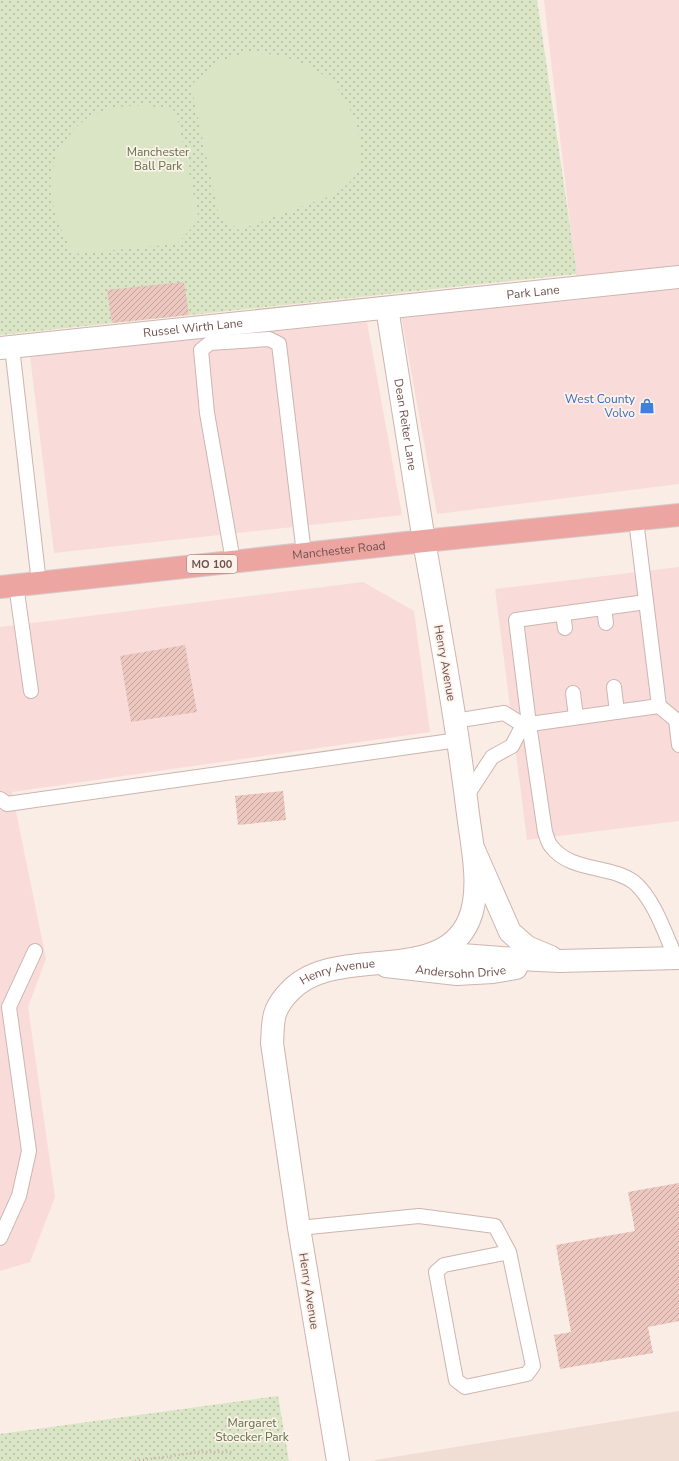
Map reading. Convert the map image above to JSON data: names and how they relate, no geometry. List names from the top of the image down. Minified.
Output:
{"streets":{"highway":["Manchester Road","MO 100"],"street":["Park Lane","Russel Wirth Lane","Dean Reiter Lane","Henry Avenue","Andersohn Drive"]},"crossings":[["Park Lane","Russel Wirth Lane"],["Park Lane","Dean Reiter Lane"],["Russel Wirth Lane","Dean Reiter Lane"],["Dean Reiter Lane","Manchester Road"],["Dean Reiter Lane","Henry Avenue"],["Manchester Road","Henry Avenue"],["Henry Avenue","Andersohn Drive"]],"parks":["Manchester Ball Park","Margaret Stoecker Park"],"places":{"shop":["West County Volvo"]}}
